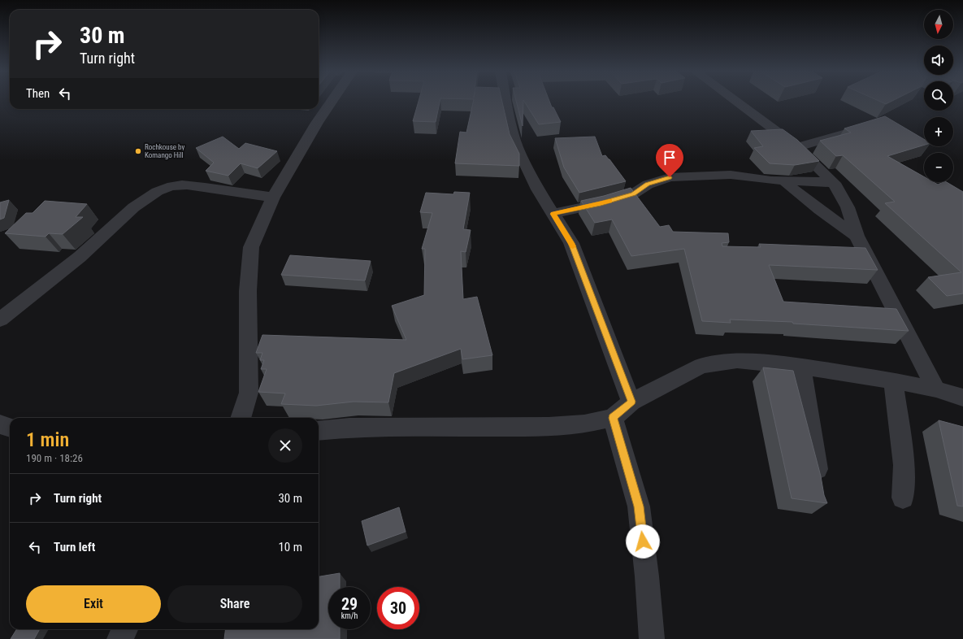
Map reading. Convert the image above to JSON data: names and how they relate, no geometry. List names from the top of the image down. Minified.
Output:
{"places":["Rochkouse by Komango Hill"],"north":"bottom","page":{"map_buttons":["+","−"],"turn":["30 m","Turn right"],"then":"Then","heading":["1 min","190 m · 18:26"],"list":[{"name":"Turn right","value":"30 m"},{"name":"Turn left","value":"10 m"}],"buttons":["Exit","Share"],"speed":"29 km/h","limit":"30"}}
